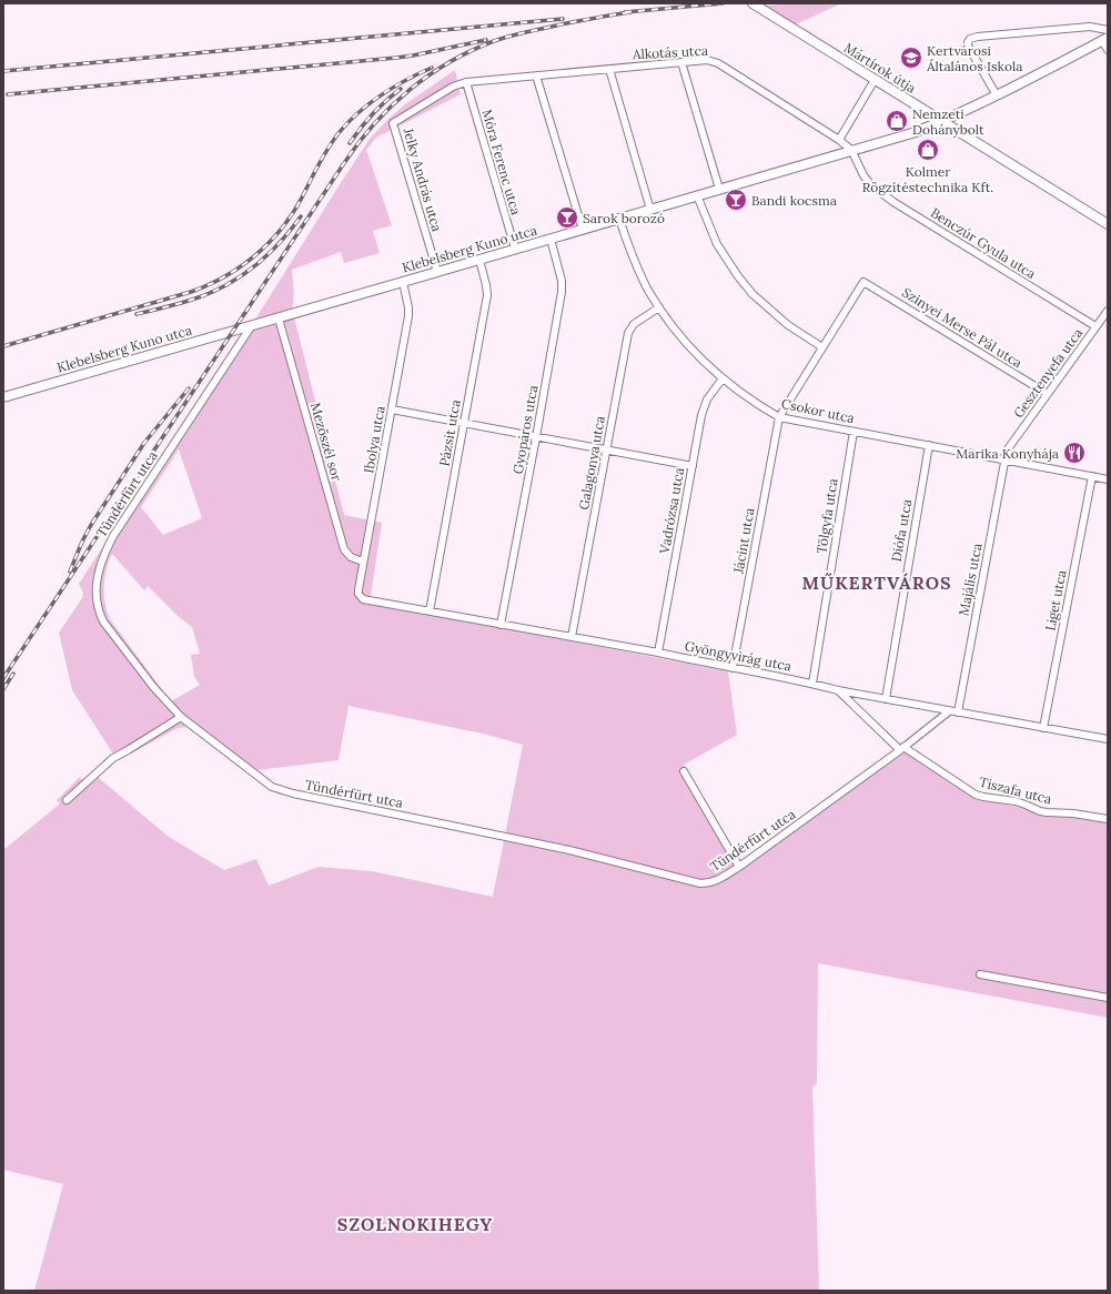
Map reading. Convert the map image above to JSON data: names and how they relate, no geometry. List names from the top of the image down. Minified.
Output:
{"streets":{"street":["Alkotás utca","Mártírok útja","Móra Ferenc utca","Jelky András utca","Benczúr Gyula utca","Klebelsberg Kuno utca","Szinyei Merse Pál utca","Gesztenyefa utca","Csokor utca","Gyopáros utca","Pázsit utca","Ibolya utca","Mezőszél sor","Galagonya utca","Tündérfürt utca","Vadrózsa utca","Tölgyfa utca","Diófa utca","Jácint utca","Majális utca","Liget utca","Gyöngyvirág utca","Tiszafa utca"]},"crossings":[["Alkotás utca","Móra Ferenc utca"],["Alkotás utca","Jelky András utca"],["Alkotás utca","Benczúr Gyula utca"],["Alkotás utca","Klebelsberg Kuno utca"],["Mártírok útja","Klebelsberg Kuno utca"],["Móra Ferenc utca","Jelky András utca"],["Móra Ferenc utca","Klebelsberg Kuno utca"],["Jelky András utca","Klebelsberg Kuno utca"],["Benczúr Gyula utca","Klebelsberg Kuno utca"],["Benczúr Gyula utca","Gesztenyefa utca"],["Klebelsberg Kuno utca","Csokor utca"],["Klebelsberg Kuno utca","Gyopáros utca"],["Klebelsberg Kuno utca","Pázsit utca"],["Klebelsberg Kuno utca","Ibolya utca"],["Klebelsberg Kuno utca","Mezőszél sor"],["Klebelsberg Kuno utca","Tündérfürt utca"],["Szinyei Merse Pál utca","Gesztenyefa utca"],["Gesztenyefa utca","Majális utca"],["Csokor utca","Galagonya utca"],["Csokor utca","Vadrózsa utca"],["Csokor utca","Tölgyfa utca"],["Csokor utca","Diófa utca"],["Csokor utca","Jácint utca"],["Csokor utca","Majális utca"],["Csokor utca","Liget utca"],["Gyopáros utca","Gyöngyvirág utca"],["Pázsit utca","Gyöngyvirág utca"],["Ibolya utca","Mezőszél sor"],["Ibolya utca","Gyöngyvirág utca"],["Galagonya utca","Gyöngyvirág utca"],["Tündérfürt utca","Gyöngyvirág utca"],["Tündérfürt utca","Tiszafa utca"],["Vadrózsa utca","Gyöngyvirág utca"],["Tölgyfa utca","Gyöngyvirág utca"],["Diófa utca","Gyöngyvirág utca"],["Jácint utca","Gyöngyvirág utca"],["Majális utca","Gyöngyvirág utca"],["Liget utca","Gyöngyvirág utca"],["Gyöngyvirág utca","Tiszafa utca"]],"districts":["MŰKERTVÁROS","SZOLNOKIHEGY"],"places":{"school or university":["Kertvárosi Általános Iskola"],"shop":["Nemzeti Dohánybolt","Kolmer Rögzítéstechnika Kft."],"bar":["Bandi kocsma","Sarok borozó"],"restaurant":["Marika Konyhája"]}}
